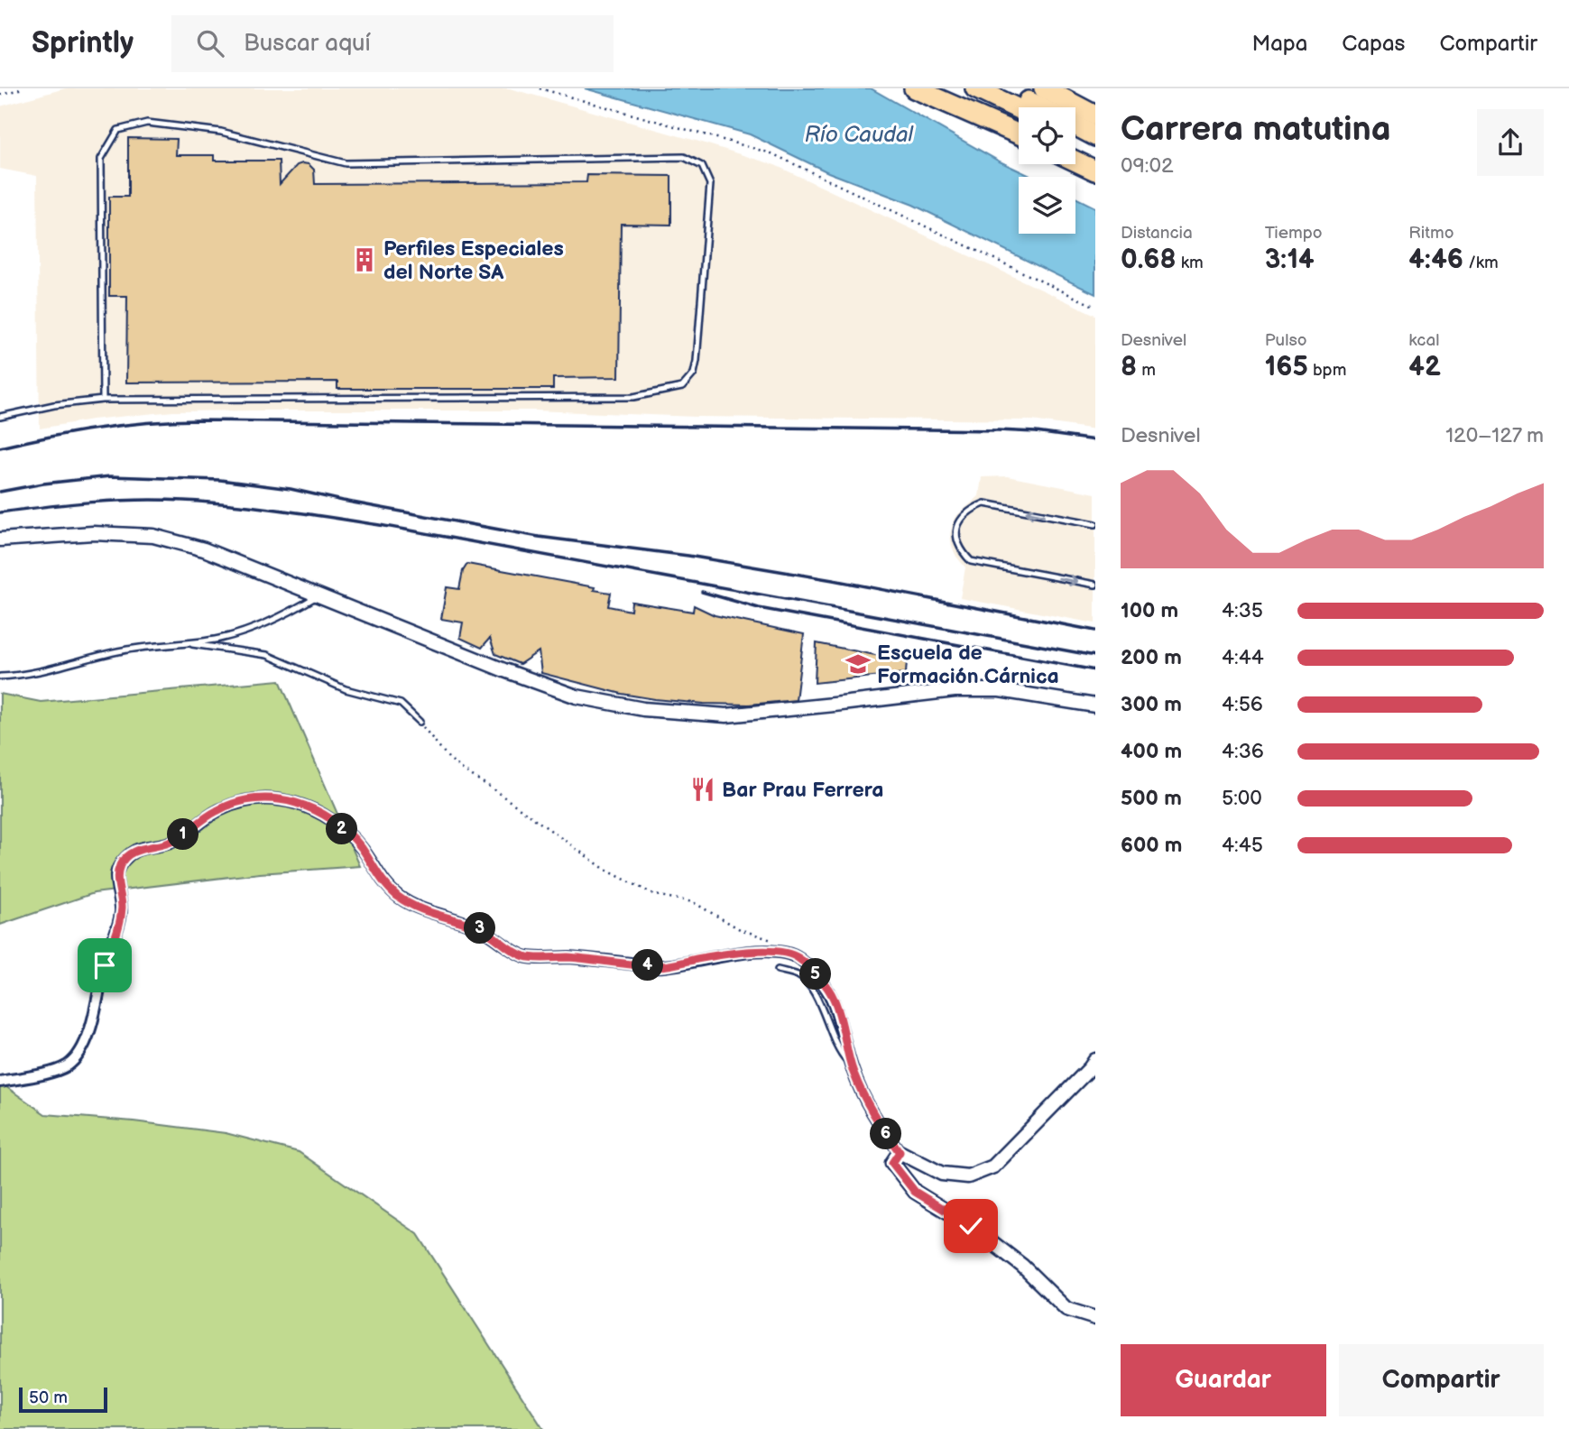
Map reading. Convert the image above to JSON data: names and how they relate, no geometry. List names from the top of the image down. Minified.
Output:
{"water":["Río Caudal"],"places":{"building":["Perfiles Especiales del Norte SA"],"school or university":["Escuela de Formación Cárnica"],"restaurant":["Bar Prau Ferrera"]},"scale_bar":"50 m","page":{"header":"Sprintly","search":"Buscar aquí","nav":["Mapa","Capas","Compartir"],"heading":["Carrera matutina","09:02"],"stats":[["Distancia","0.68 km"],["Tiempo","3:14"],["Ritmo","4:46 /km"],["Desnivel","8 m"],["Pulso","165 bpm"],["kcal","42"]],"chart":["Desnivel","120–127 m"],"list":[{"name":"100 m","note":"4:35"},{"name":"200 m","note":"4:44"},{"name":"300 m","note":"4:56"},{"name":"400 m","note":"4:36"},{"name":"500 m","note":"5:00"},{"name":"600 m","note":"4:45"}],"pins":["2","1","3","4","5","6"],"buttons":["Guardar","Compartir"],"scale":"50 m"}}
